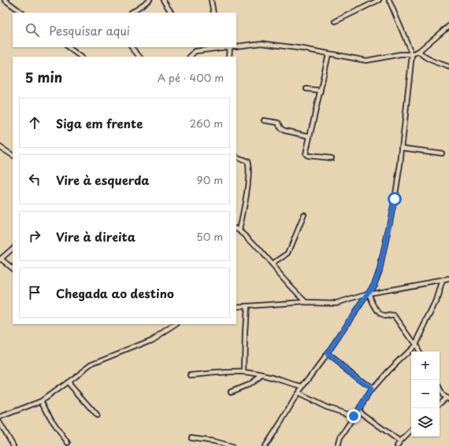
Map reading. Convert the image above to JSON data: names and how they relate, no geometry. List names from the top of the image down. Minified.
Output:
{"page":{"search":"Pesquisar aqui","heading":["5 min","A pé · 400 m"],"list":[["Siga em frente","260 m"],["Vire à esquerda","90 m"],["Vire à direita","50 m"],"Chegada ao destino"],"map_buttons":["+","−"]}}
